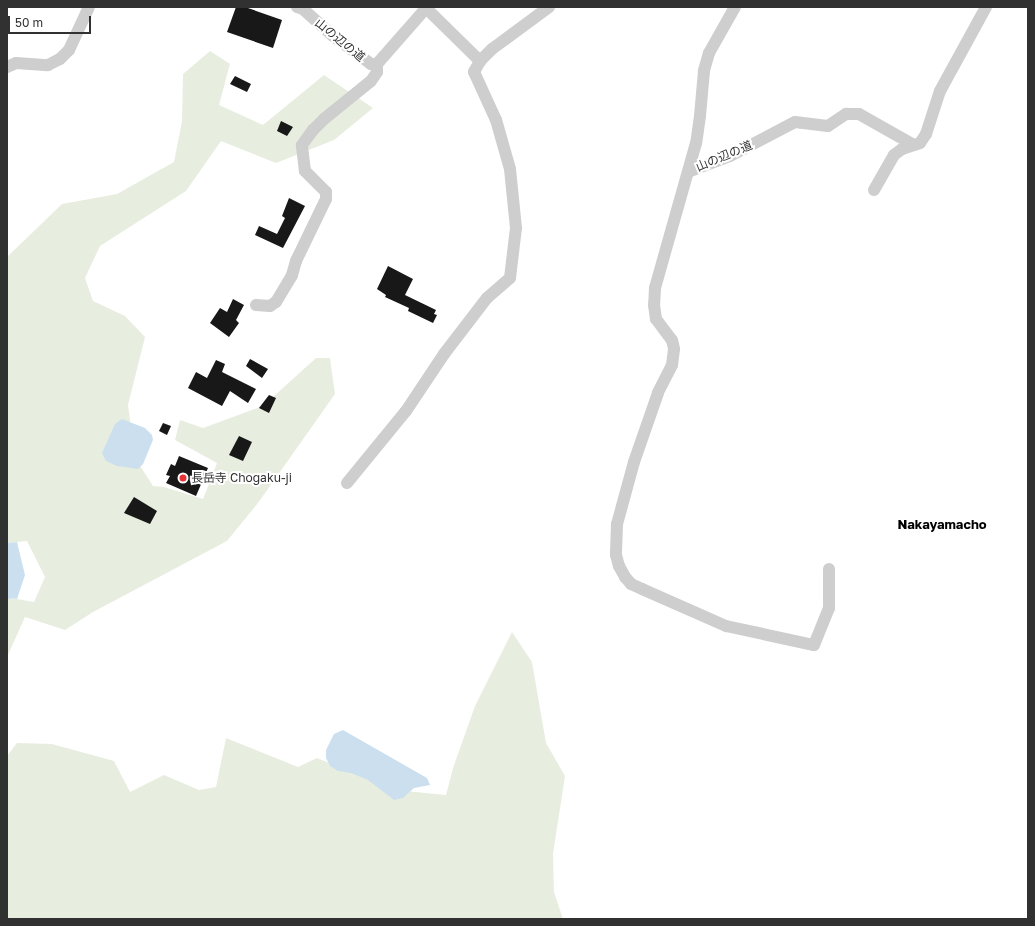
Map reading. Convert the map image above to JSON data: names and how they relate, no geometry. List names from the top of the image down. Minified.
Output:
{"streets":{"street":["山の辺の道"]},"districts":["Nakayamacho"],"places":["長岳寺 Chogaku-ji"],"scale_bar":"50 m"}
